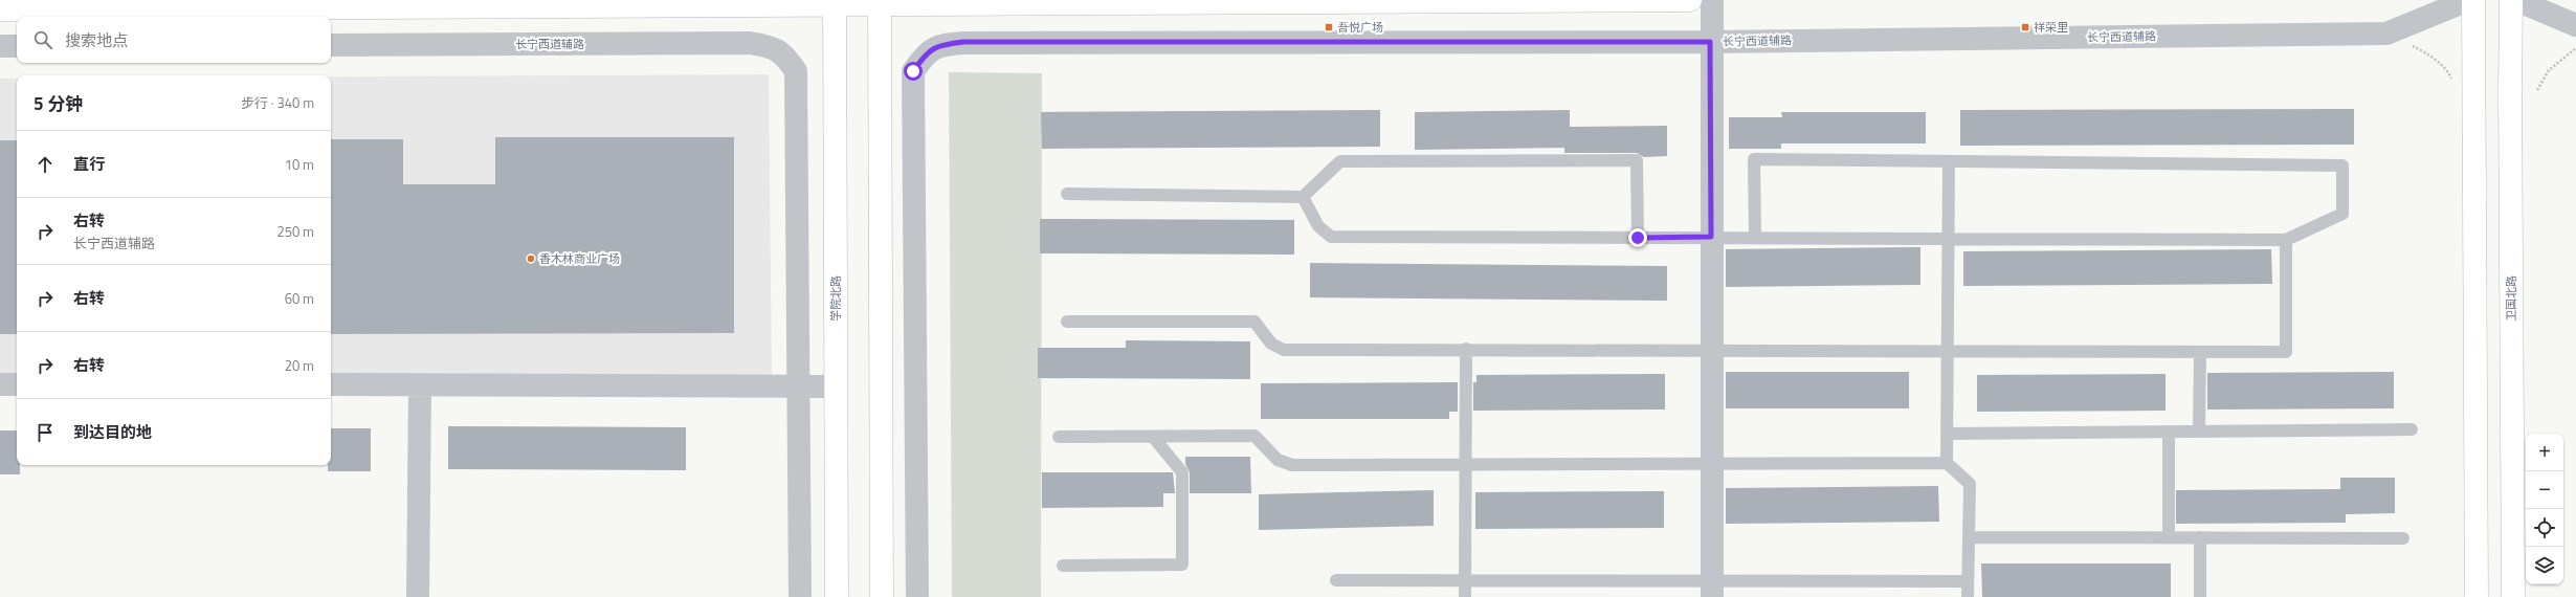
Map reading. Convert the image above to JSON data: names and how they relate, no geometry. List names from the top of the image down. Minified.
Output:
{"streets":{"main road":["学院北路","卫国北路"],"street":["长宁西道辅路"]},"places":{"transit":["吾悦广场","祥荣里"],"other":["香木林商业广场"]},"page":{"search":"搜索地点","heading":["5 分钟","步行 · 340 m"],"list":[["直行","10 m"],["右转","长宁西道辅路","250 m"],["右转","60 m"],["右转","20 m"],"到达目的地"],"map_buttons":["+","−"]}}
